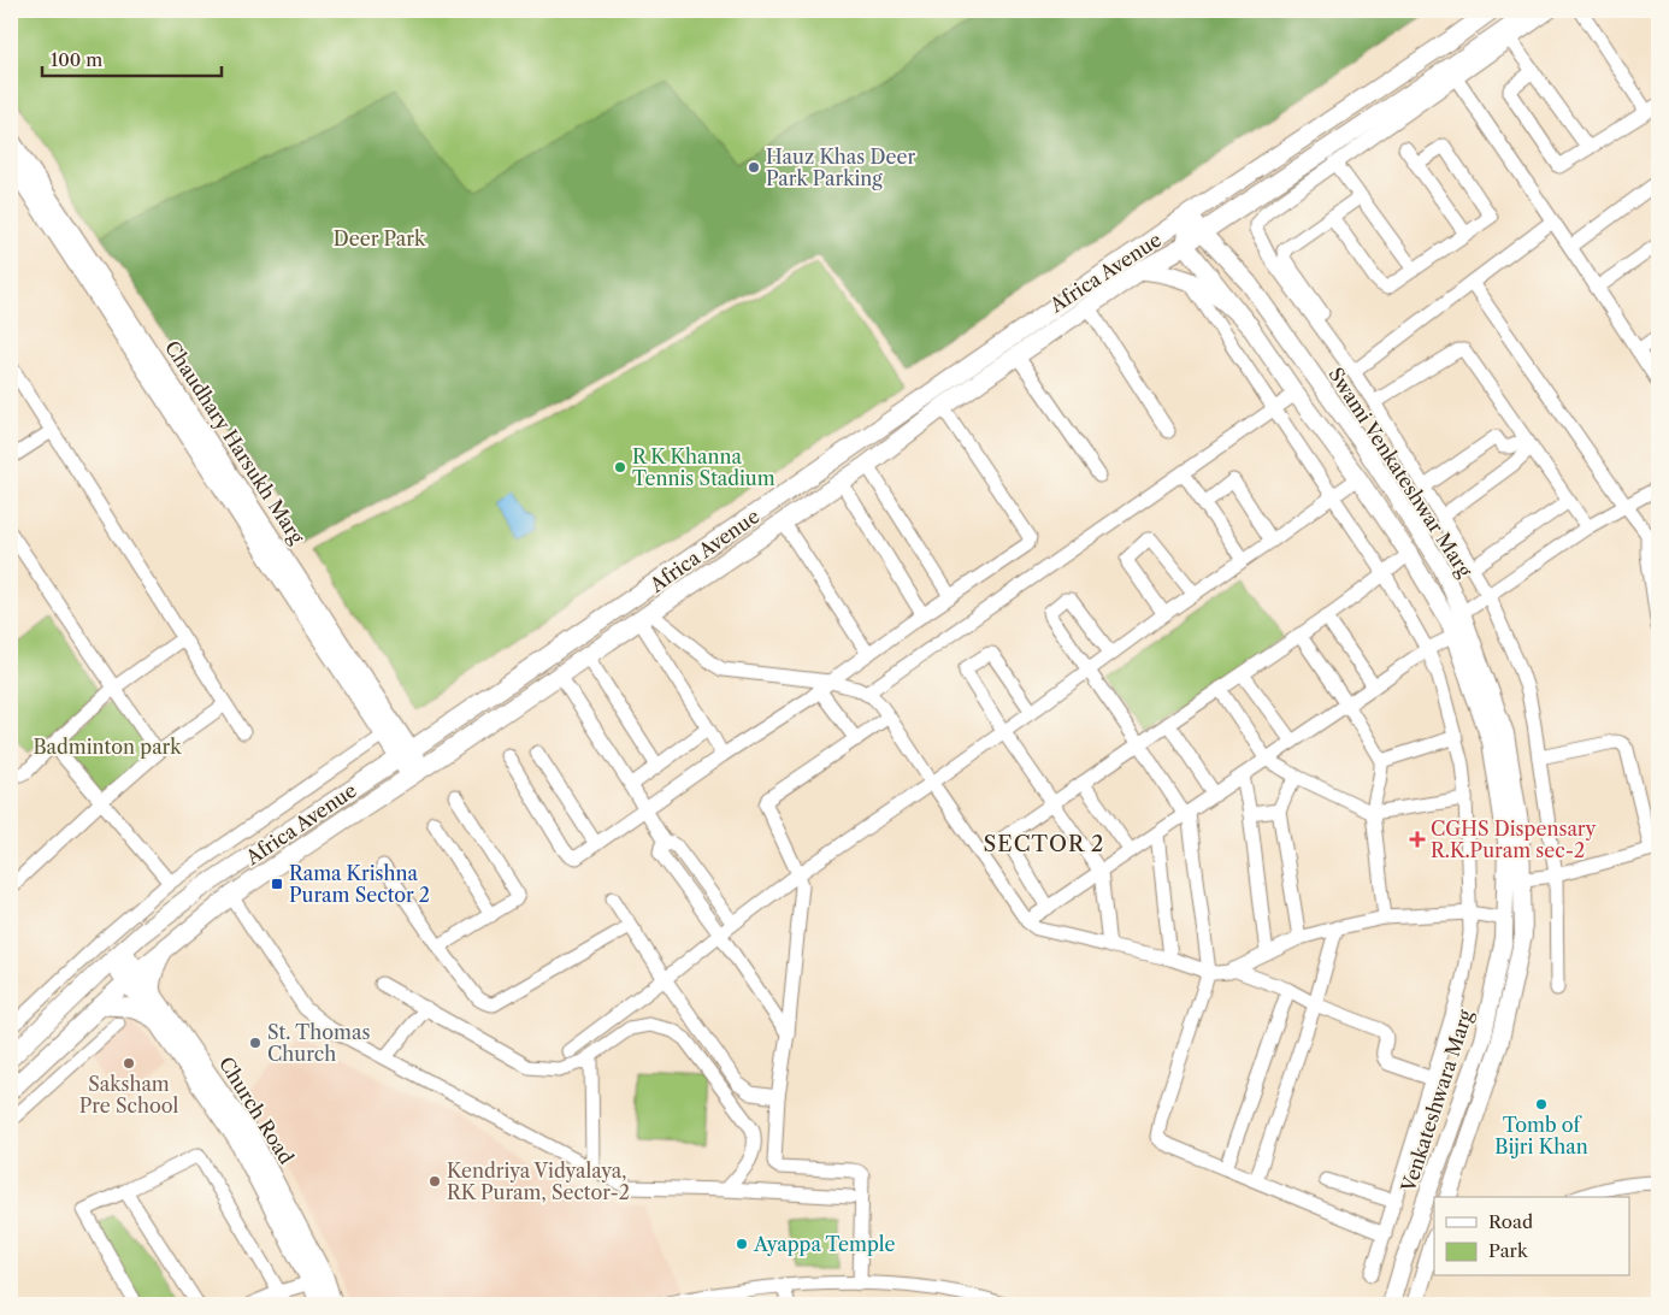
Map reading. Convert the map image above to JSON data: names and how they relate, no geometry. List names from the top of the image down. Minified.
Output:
{"streets":{"main road":["Africa Avenue"],"street":["Chaudhary Harsukh Marg","Swami Venkateshwar Marg","Venkateshwara Marg","Church Road"]},"crossings":[["Africa Avenue","Chaudhary Harsukh Marg"],["Africa Avenue","Swami Venkateshwar Marg"],["Africa Avenue","Church Road"],["Swami Venkateshwar Marg","Venkateshwara Marg"]],"districts":["SECTOR 2"],"parks":["Deer Park","Badminton park"],"places":{"other":["Hauz Khas Deer Park Parking","R K Khanna Tennis Stadium","St. Thomas Church","Saksham Pre School","Tomb of Bijri Khan","Kendriya Vidyalaya, RK Puram, Sector-2","Ayappa Temple"],"health":["CGHS Dispensary R.K.Puram sec-2"],"transit":["Rama Krishna Puram Sector 2"]},"legend":["Road","Park"],"scale_bar":"100 m"}
